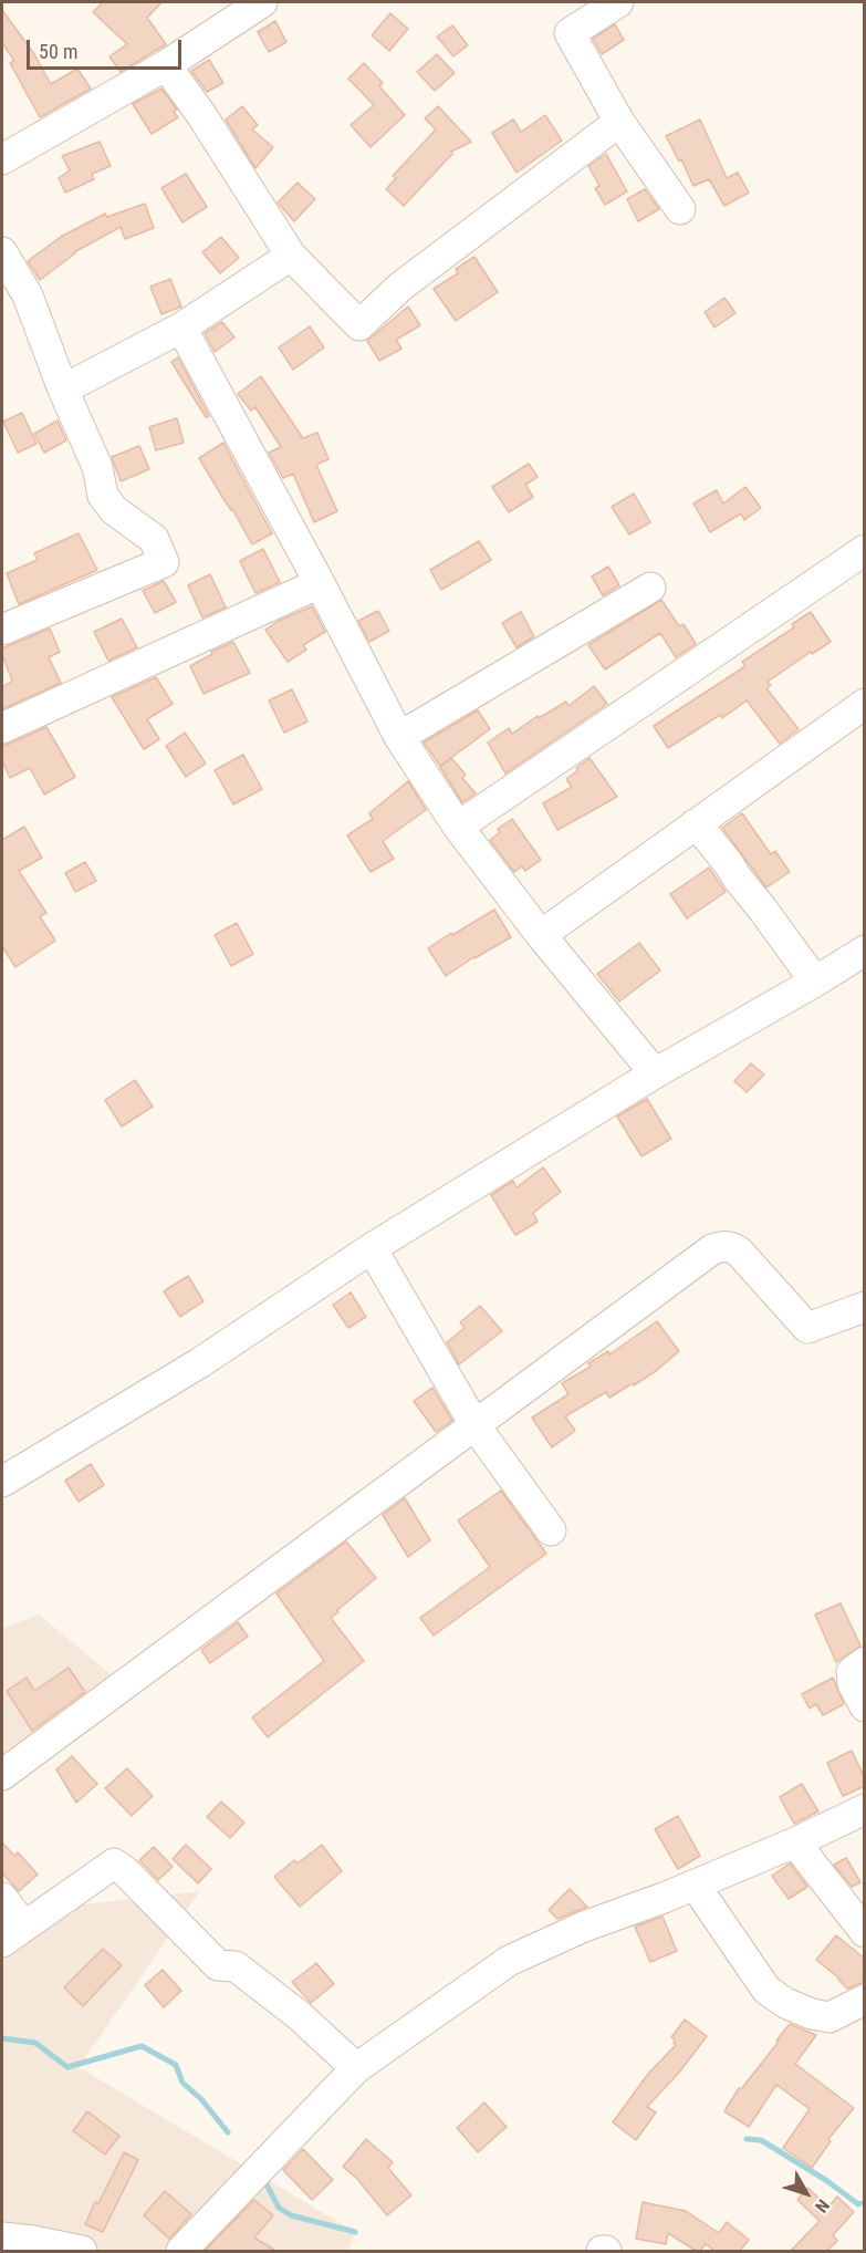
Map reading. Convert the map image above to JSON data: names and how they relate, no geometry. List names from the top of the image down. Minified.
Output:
{"scale_bar":"50 m","north":"bottom right"}
